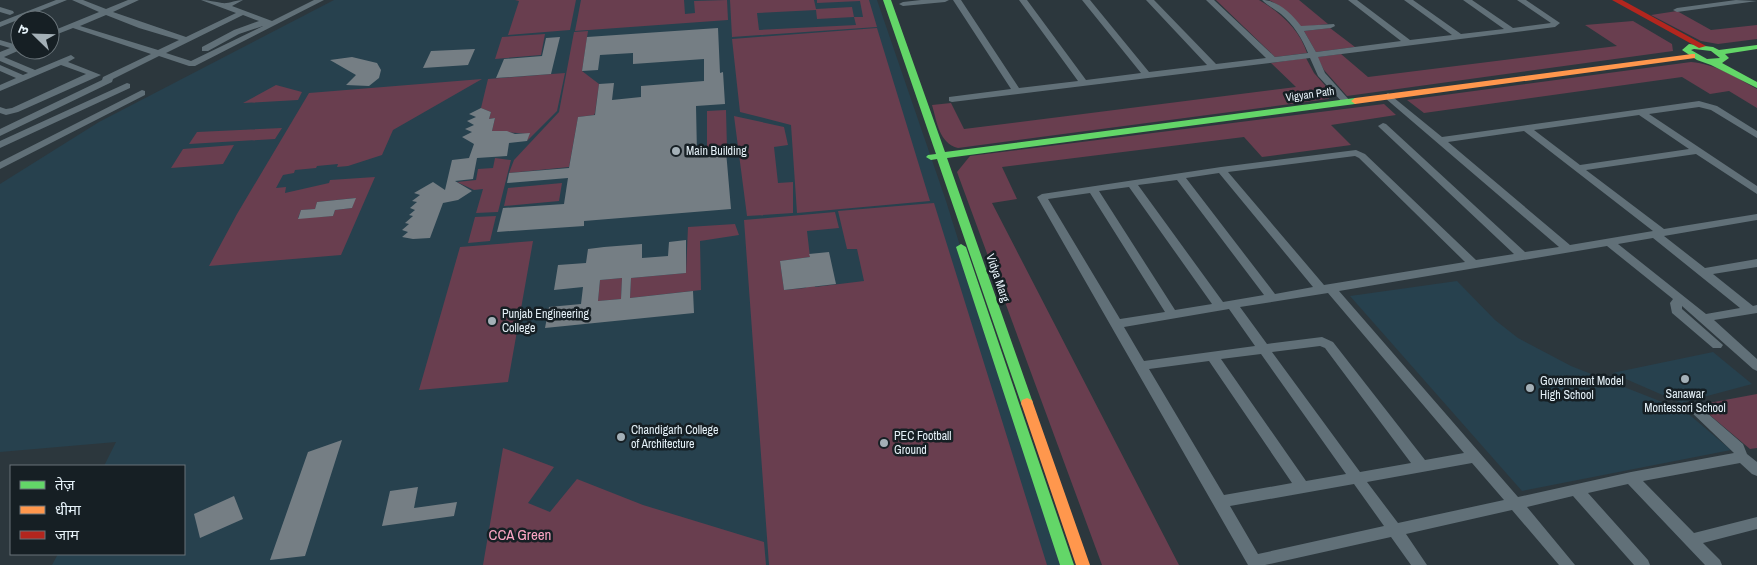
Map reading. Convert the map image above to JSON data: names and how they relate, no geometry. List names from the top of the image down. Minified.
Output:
{"streets":{"main road":["Vigyan Path","Vidya Marg"]},"crossings":[["Vigyan Path","Vidya Marg"]],"parks":["CCA Green"],"places":["Main Building","Punjab Engineering College","Sanawar Montessori School","Government Model High School","Chandigarh College of Architecture","PEC Football Ground"],"legend":["तेज़","धीमा","जाम"],"north":"top left"}
